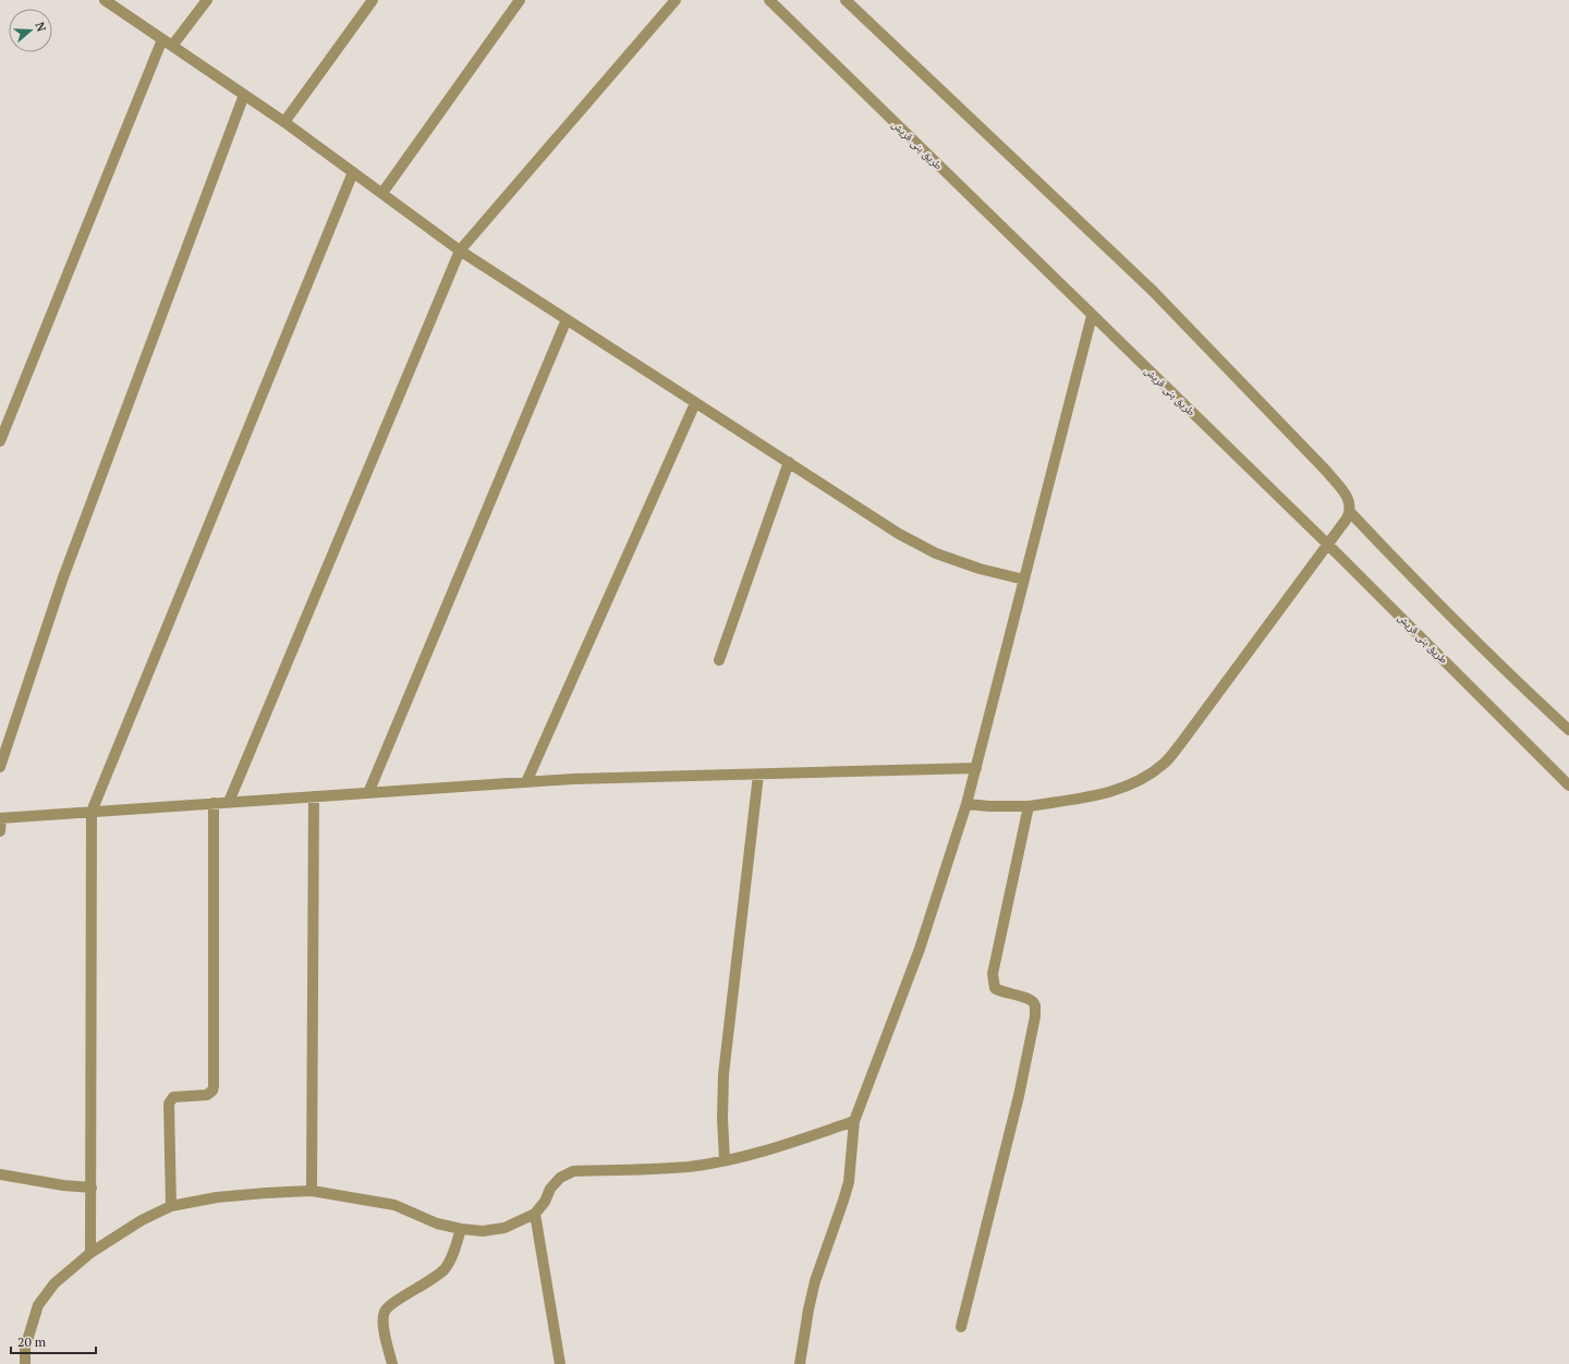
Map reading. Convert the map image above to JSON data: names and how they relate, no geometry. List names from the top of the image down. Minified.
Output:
{"streets":{"street":["طريق بنى قريش"]},"scale_bar":"20 m","north":"right"}
